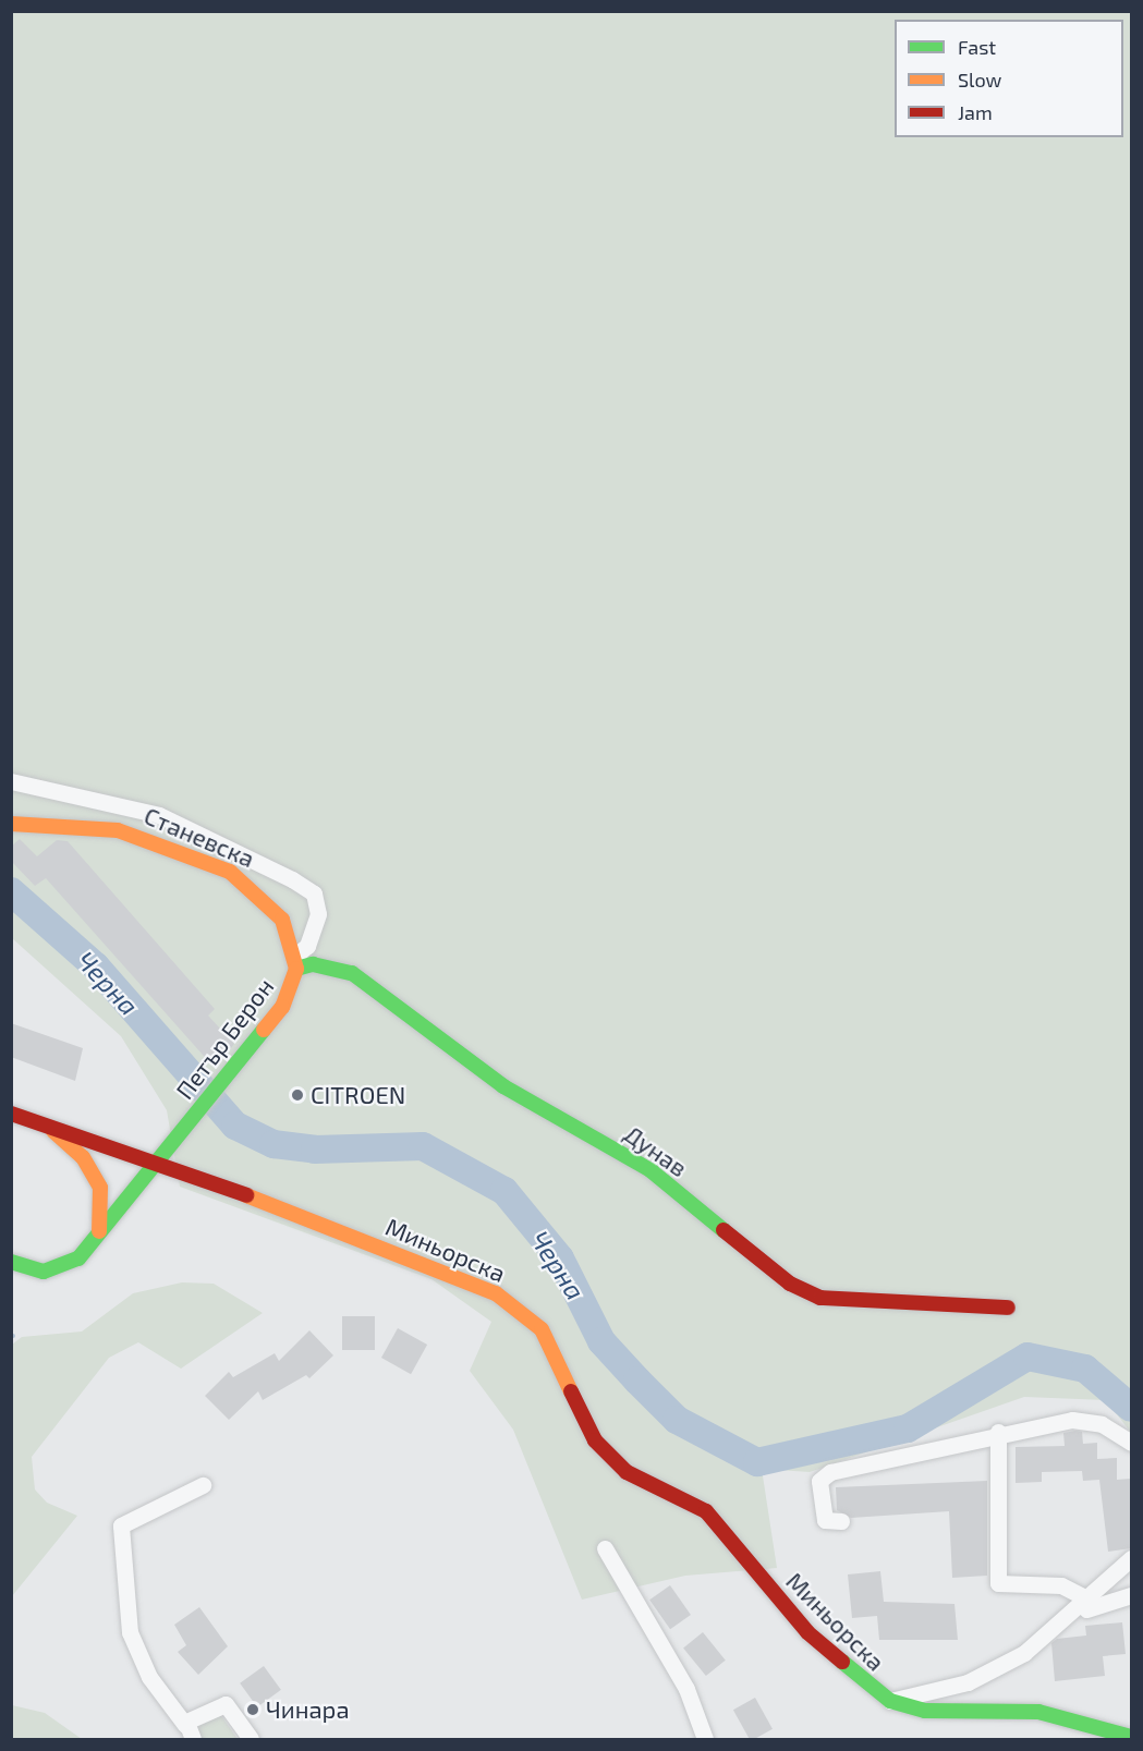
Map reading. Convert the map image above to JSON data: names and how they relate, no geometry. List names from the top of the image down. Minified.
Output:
{"streets":{"street":["Станевска","Петър Берон","Дунав","Миньорска"]},"crossings":[["Станевска","Петър Берон"],["Станевска","Дунав"],["Петър Берон","Дунав"],["Петър Берон","Миньорска"]],"water":["Черна"],"places":["CITROEN","Чинара"],"legend":["Fast","Slow","Jam"]}
